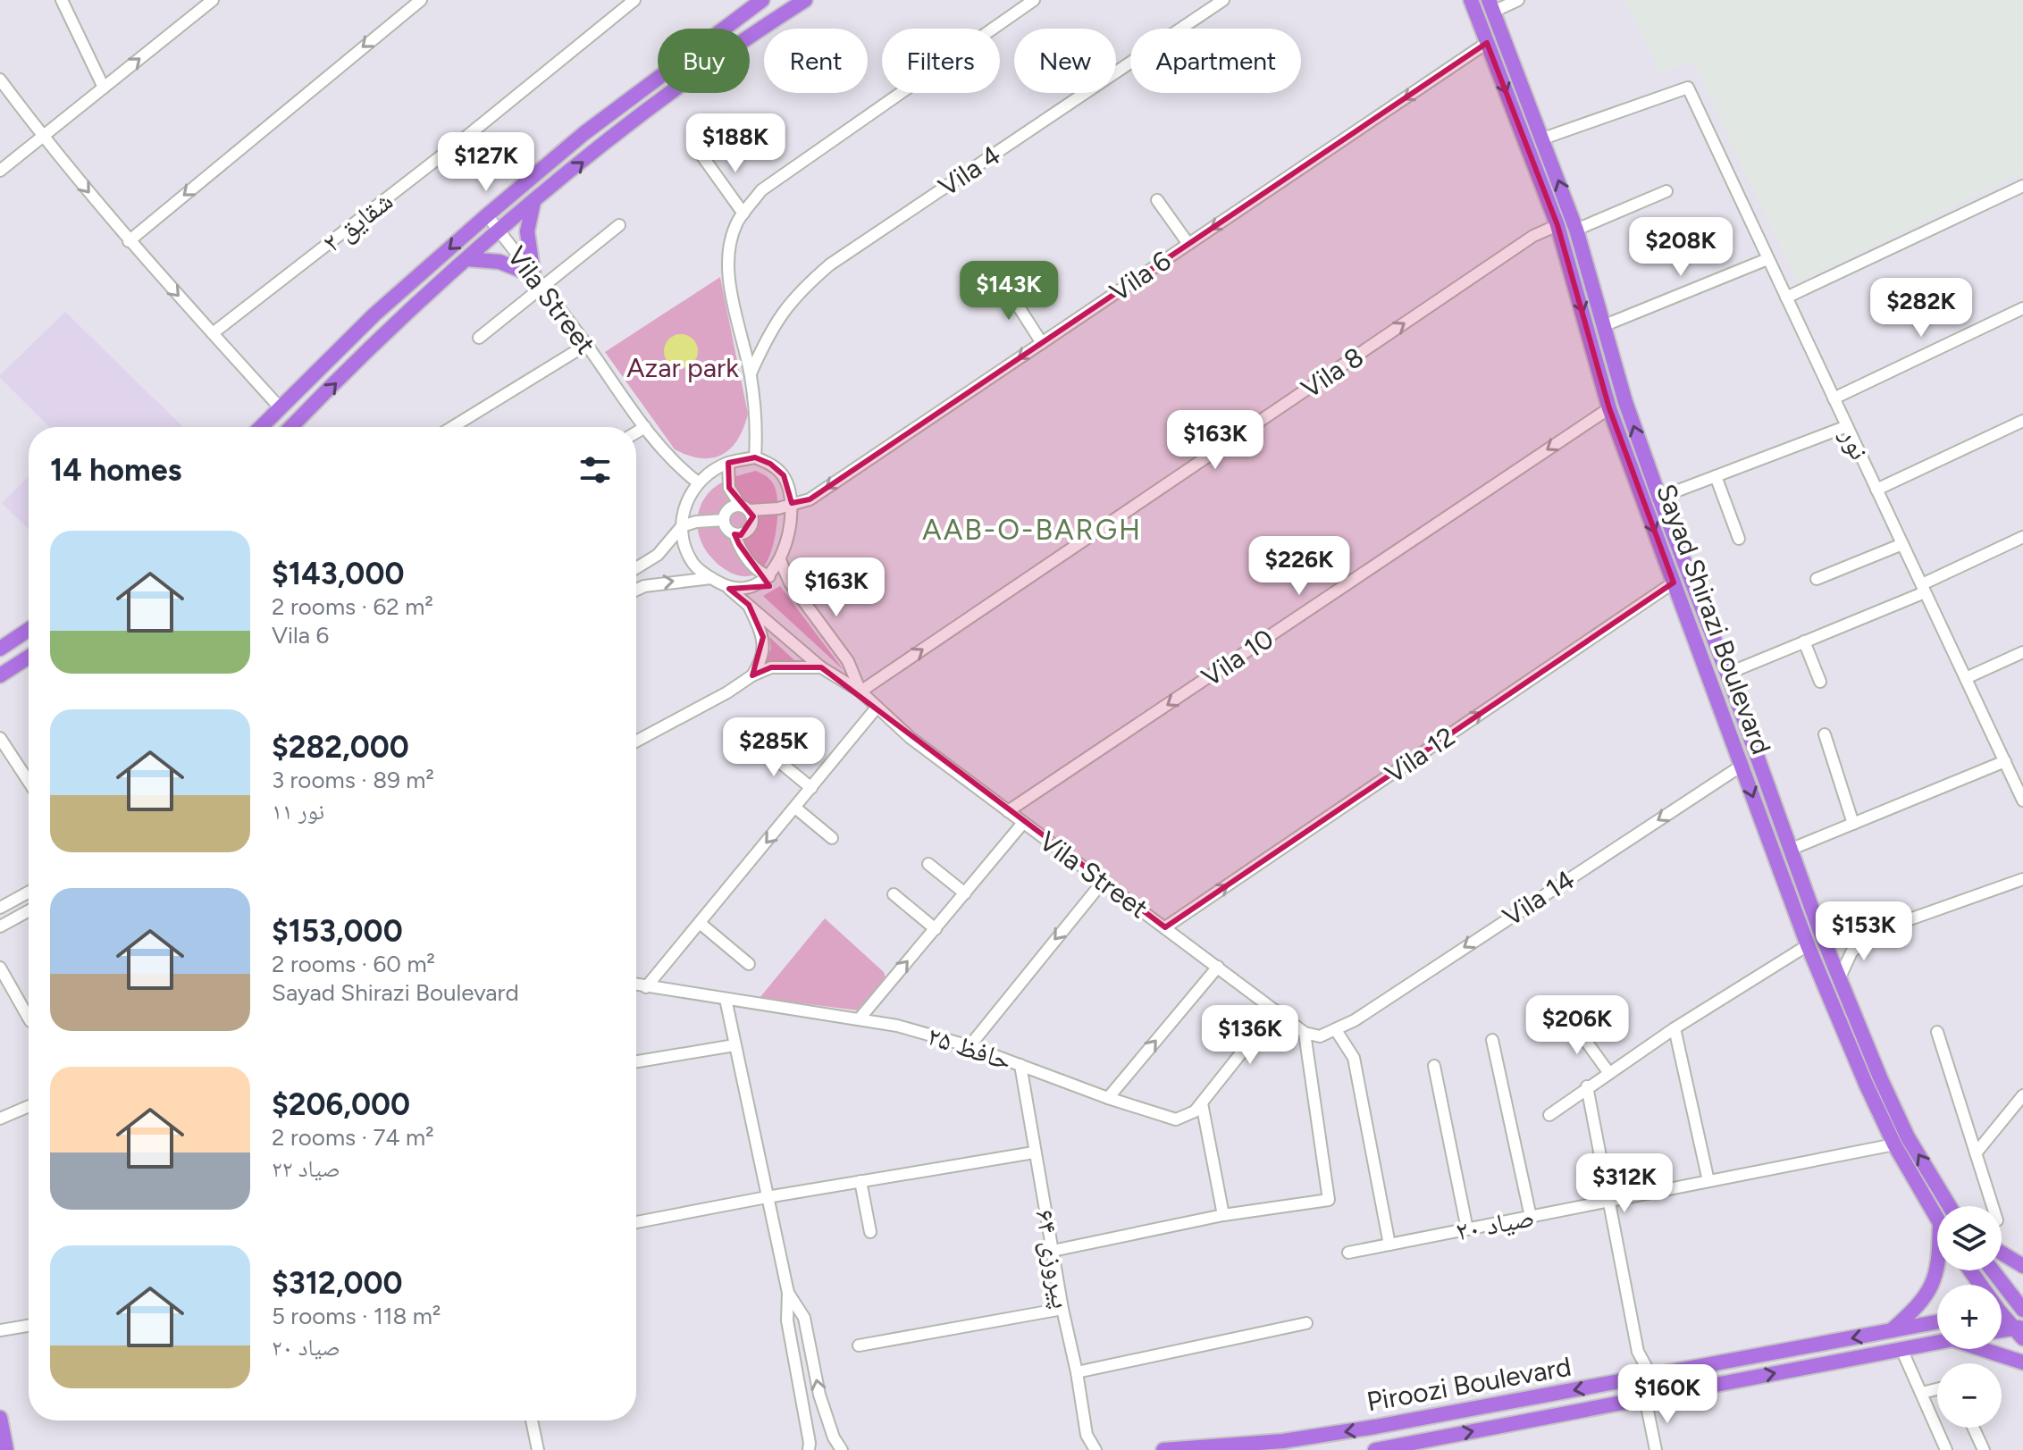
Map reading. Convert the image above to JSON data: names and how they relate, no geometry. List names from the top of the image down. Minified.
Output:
{"streets":{"main road":["Sayad Shirazi Boulevard","Piroozi Boulevard"],"street":["Vila 4","شقایق ۲","Vila 6","Vila Street","Vila 8","نور","Vila 10","Vila 12","Vila 14","حافظ ۲۵","صیاد ۲۰","پیروزی ۶۴"]},"crossings":[["Vila 6","Sayad Shirazi Boulevard"],["Vila Street","Vila 8"],["Vila Street","Vila 10"],["Vila Street","Vila 12"],["Vila 8","Sayad Shirazi Boulevard"],["نور","Sayad Shirazi Boulevard"],["Sayad Shirazi Boulevard","Vila 10"],["Sayad Shirazi Boulevard","Vila 12"],["Sayad Shirazi Boulevard","Vila 14"],["Sayad Shirazi Boulevard","صیاد ۲۰"],["حافظ ۲۵","پیروزی ۶۴"]],"one_way":["Vila 6","Vila 8","Vila 10","Vila 12","Vila 14"],"districts":["AAB-O-BARGH"],"parks":["Azar park"],"page":{"chip":["Buy","Rent","Filters","New","Apartment"],"price":["$188K","$127K","$208K","$143K","$282K","$163K","$226K","$163K","$285K","$153K","$206K","$136K","$312K","$160K"],"heading":"14 homes","list":[{"name":"$143,000","note":"2 rooms · 62 m² · Vila 6"},{"name":"$282,000","note":"3 rooms · 89 m² · نور ۱۱"},{"name":"$153,000","note":"2 rooms · 60 m² · Sayad Shirazi Boulevard"},{"name":"$206,000","note":"2 rooms · 74 m² · صیاد ۲۲"},{"name":"$312,000","note":"5 rooms · 118 m² · صیاد ۲۰"}],"map_buttons":["+","−"]}}
